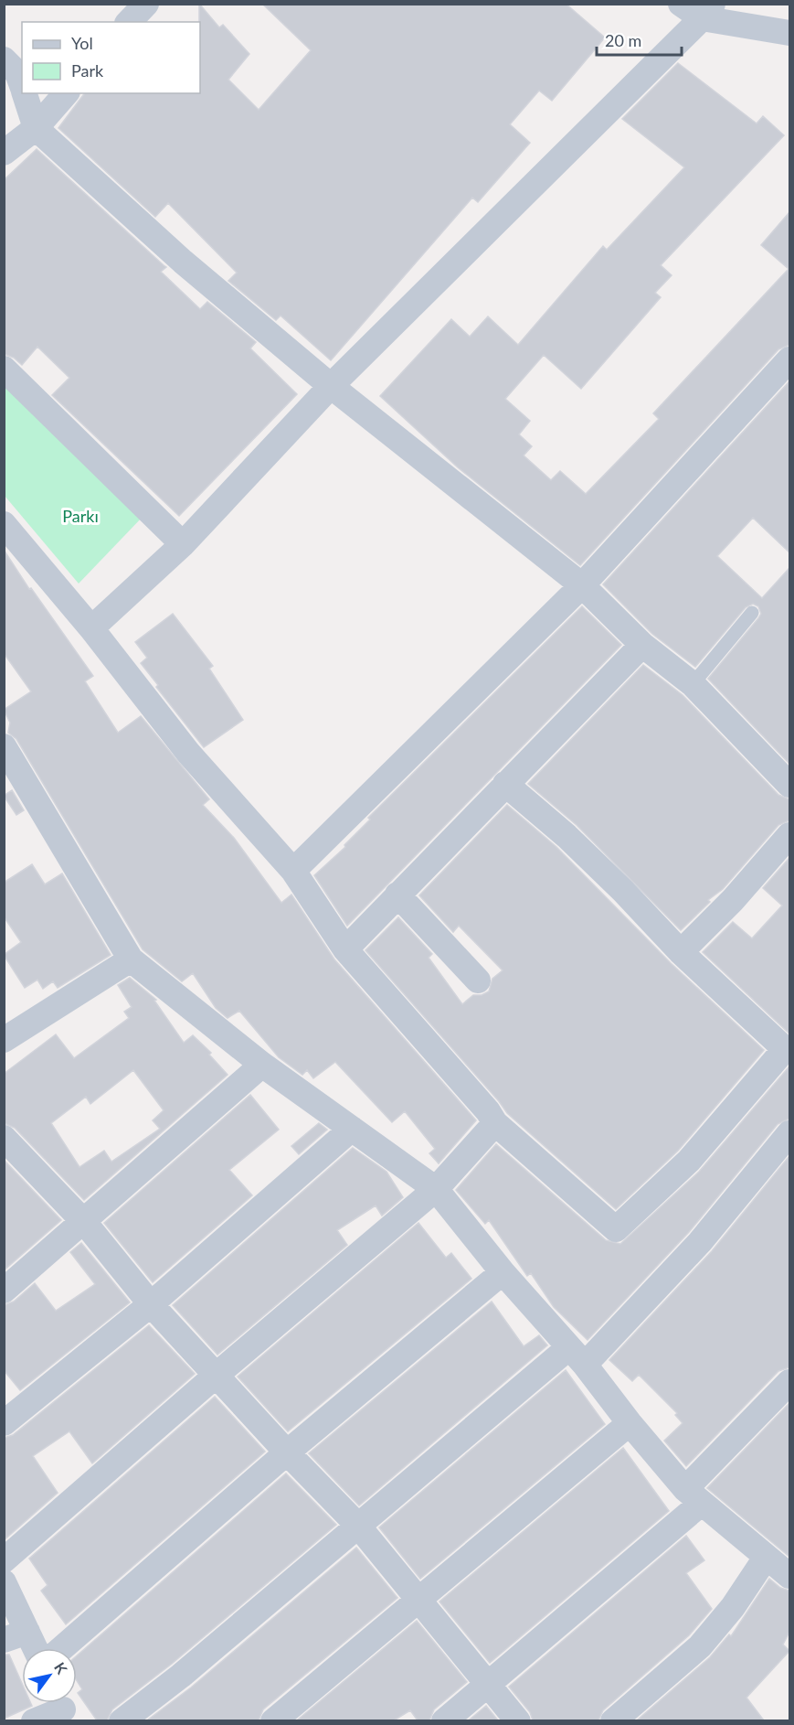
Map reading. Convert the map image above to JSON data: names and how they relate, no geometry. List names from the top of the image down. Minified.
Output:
{"parks":["Parkı"],"legend":["Yol","Park"],"scale_bar":"20 m","north":"top right"}
